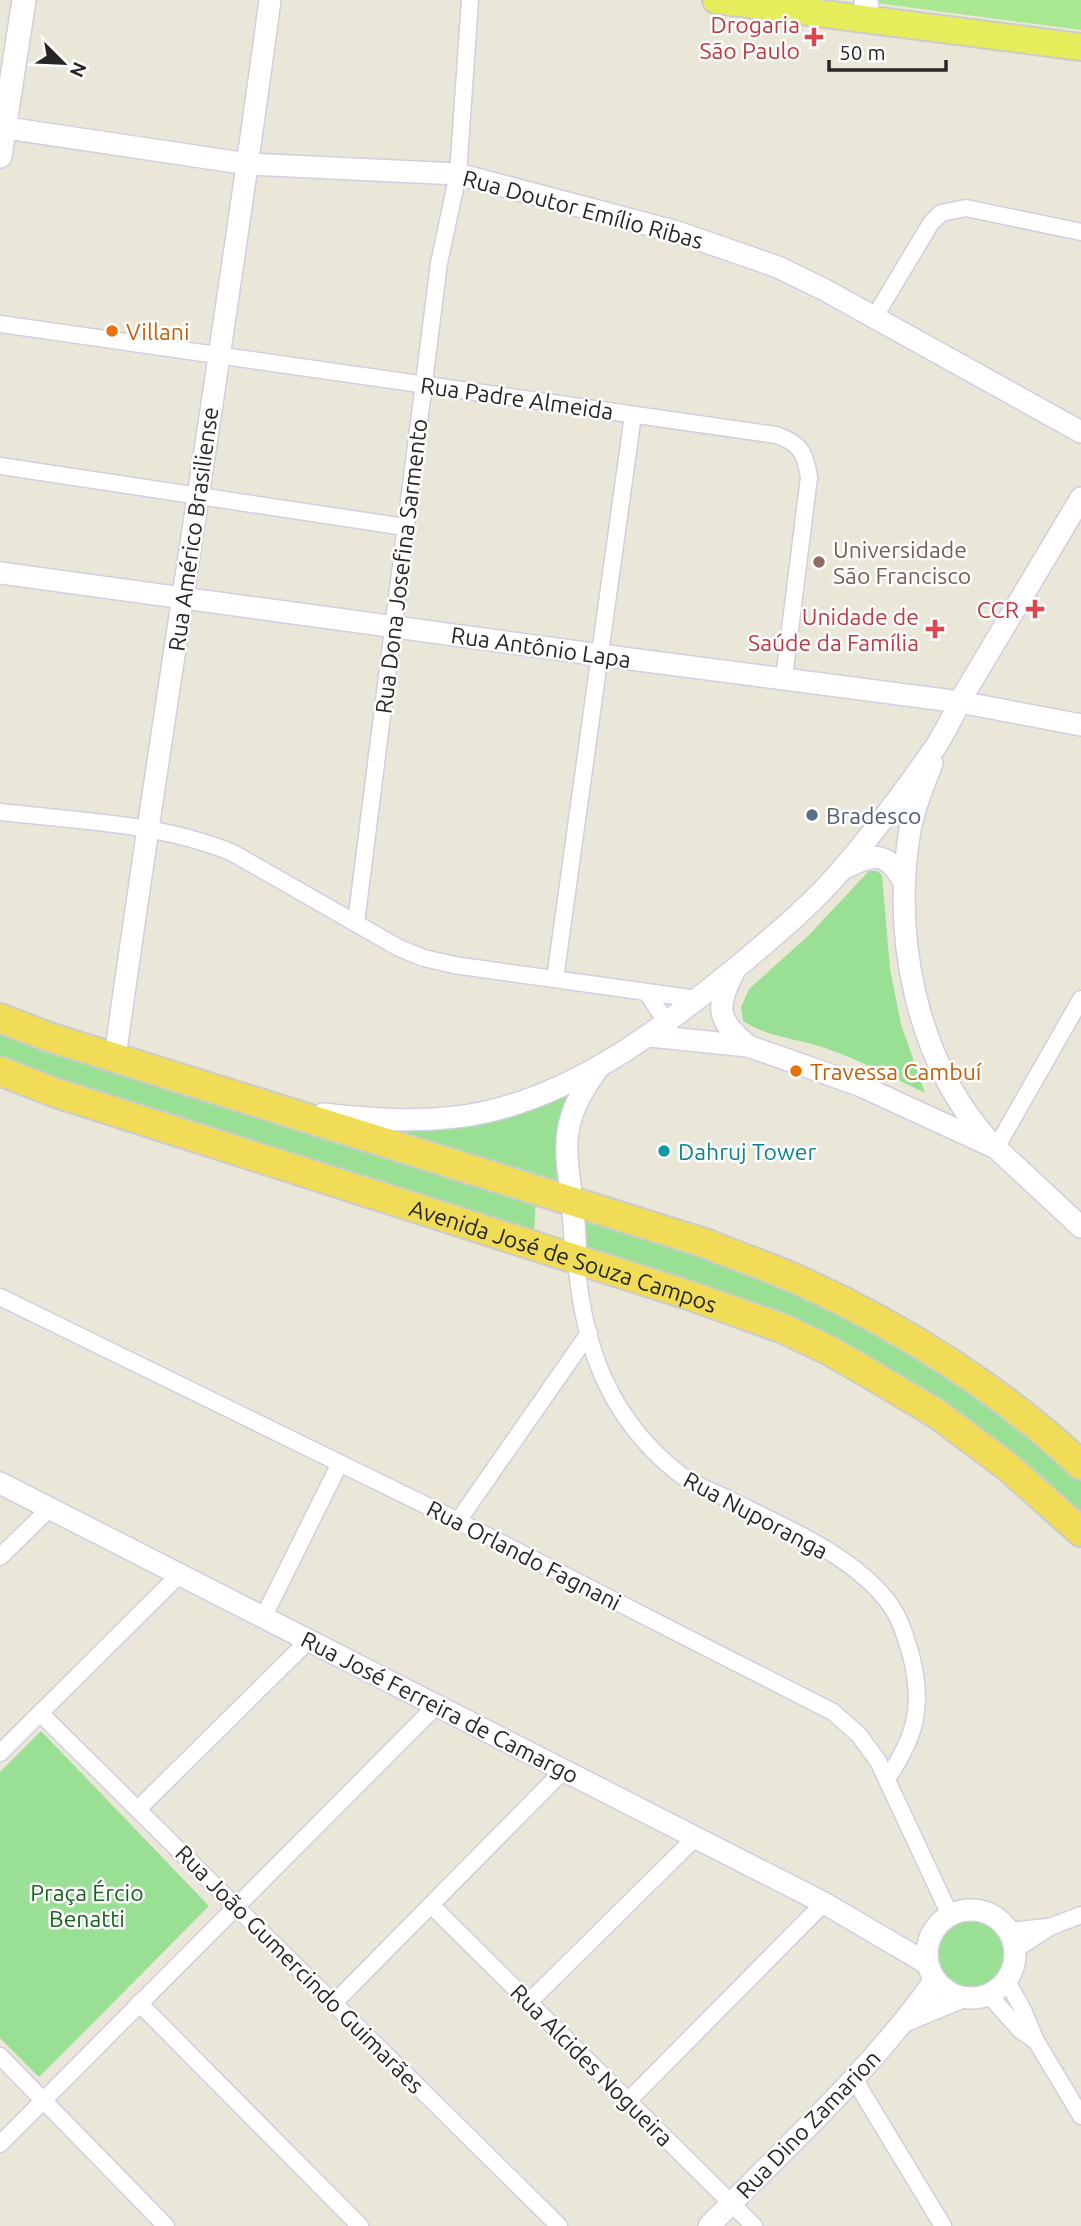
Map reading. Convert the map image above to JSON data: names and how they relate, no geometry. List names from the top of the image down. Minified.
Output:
{"streets":{"highway":["Avenida José de Souza Campos"],"street":["Rua Doutor Emílio Ribas","Rua Padre Almeida","Rua Américo Brasiliense","Rua Dona Josefina Sarmento","Rua Antônio Lapa","Rua Nuporanga","Rua Orlando Fagnani","Rua José Ferreira de Camargo","Rua João Gumercindo Guimarães","Rua Alcides Nogueira","Rua Dino Zamarion"]},"crossings":[["Rua Doutor Emílio Ribas","Rua Américo Brasiliense"],["Rua Doutor Emílio Ribas","Rua Dona Josefina Sarmento"],["Rua Padre Almeida","Rua Américo Brasiliense"],["Rua Padre Almeida","Rua Dona Josefina Sarmento"],["Rua Padre Almeida","Rua Antônio Lapa"],["Rua Américo Brasiliense","Rua Antônio Lapa"],["Rua Dona Josefina Sarmento","Rua Antônio Lapa"],["Avenida José de Souza Campos","Rua Nuporanga"],["Rua Nuporanga","Rua Orlando Fagnani"],["Rua Orlando Fagnani","Rua José Ferreira de Camargo"],["Rua Orlando Fagnani","Rua Dino Zamarion"],["Rua José Ferreira de Camargo","Rua Dino Zamarion"],["Rua Alcides Nogueira","Rua Dino Zamarion"]],"parks":["Praça Ércio Benatti"],"places":{"health":["Drogaria São Paulo","CCR","Unidade de Saúde da Família"],"other":["Villani","Universidade São Francisco","Bradesco","Travessa Cambuí","Dahruj Tower"]},"scale_bar":"50 m","north":"bottom right"}
